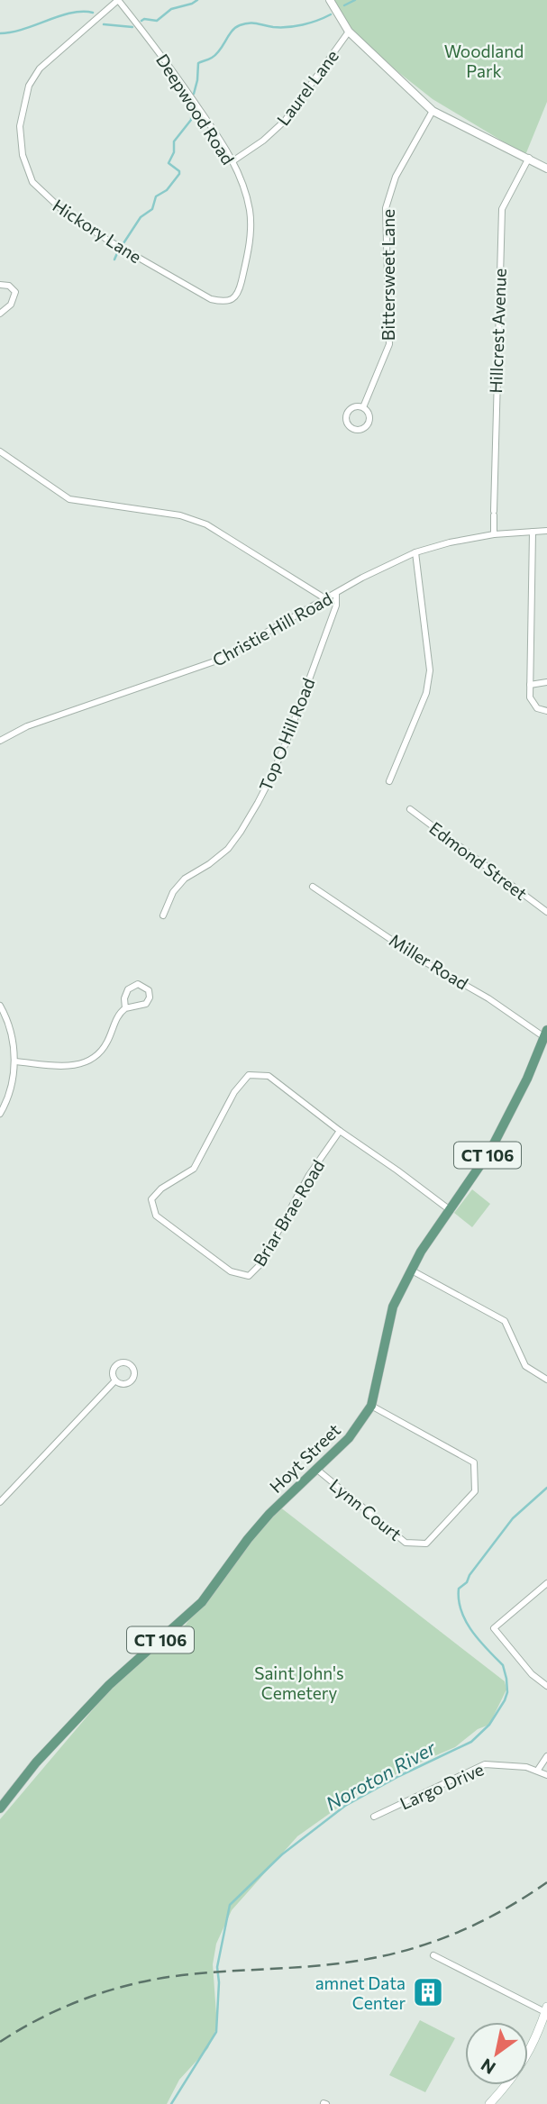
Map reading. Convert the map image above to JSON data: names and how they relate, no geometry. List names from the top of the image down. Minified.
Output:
{"streets":{"main road":["CT 106","Hoyt Street"],"street":["Laurel Lane","Deepwood Road","Hickory Lane","Bittersweet Lane","Hillcrest Avenue","Christie Hill Road","Top O Hill Road","Edmond Street","Miller Road","Briar Brae Road","Lynn Court","Largo Drive"]},"crossings":[["Laurel Lane","Deepwood Road"],["Deepwood Road","Hickory Lane"],["Hillcrest Avenue","Christie Hill Road"],["Christie Hill Road","Top O Hill Road"],["Miller Road","Hoyt Street"],["Briar Brae Road","Hoyt Street"],["Hoyt Street","Lynn Court"]],"water":["Noroton River"],"parks":["Woodland Park","Saint John's Cemetery"],"places":{"building":["amnet Data Center"]},"north":"bottom left"}
